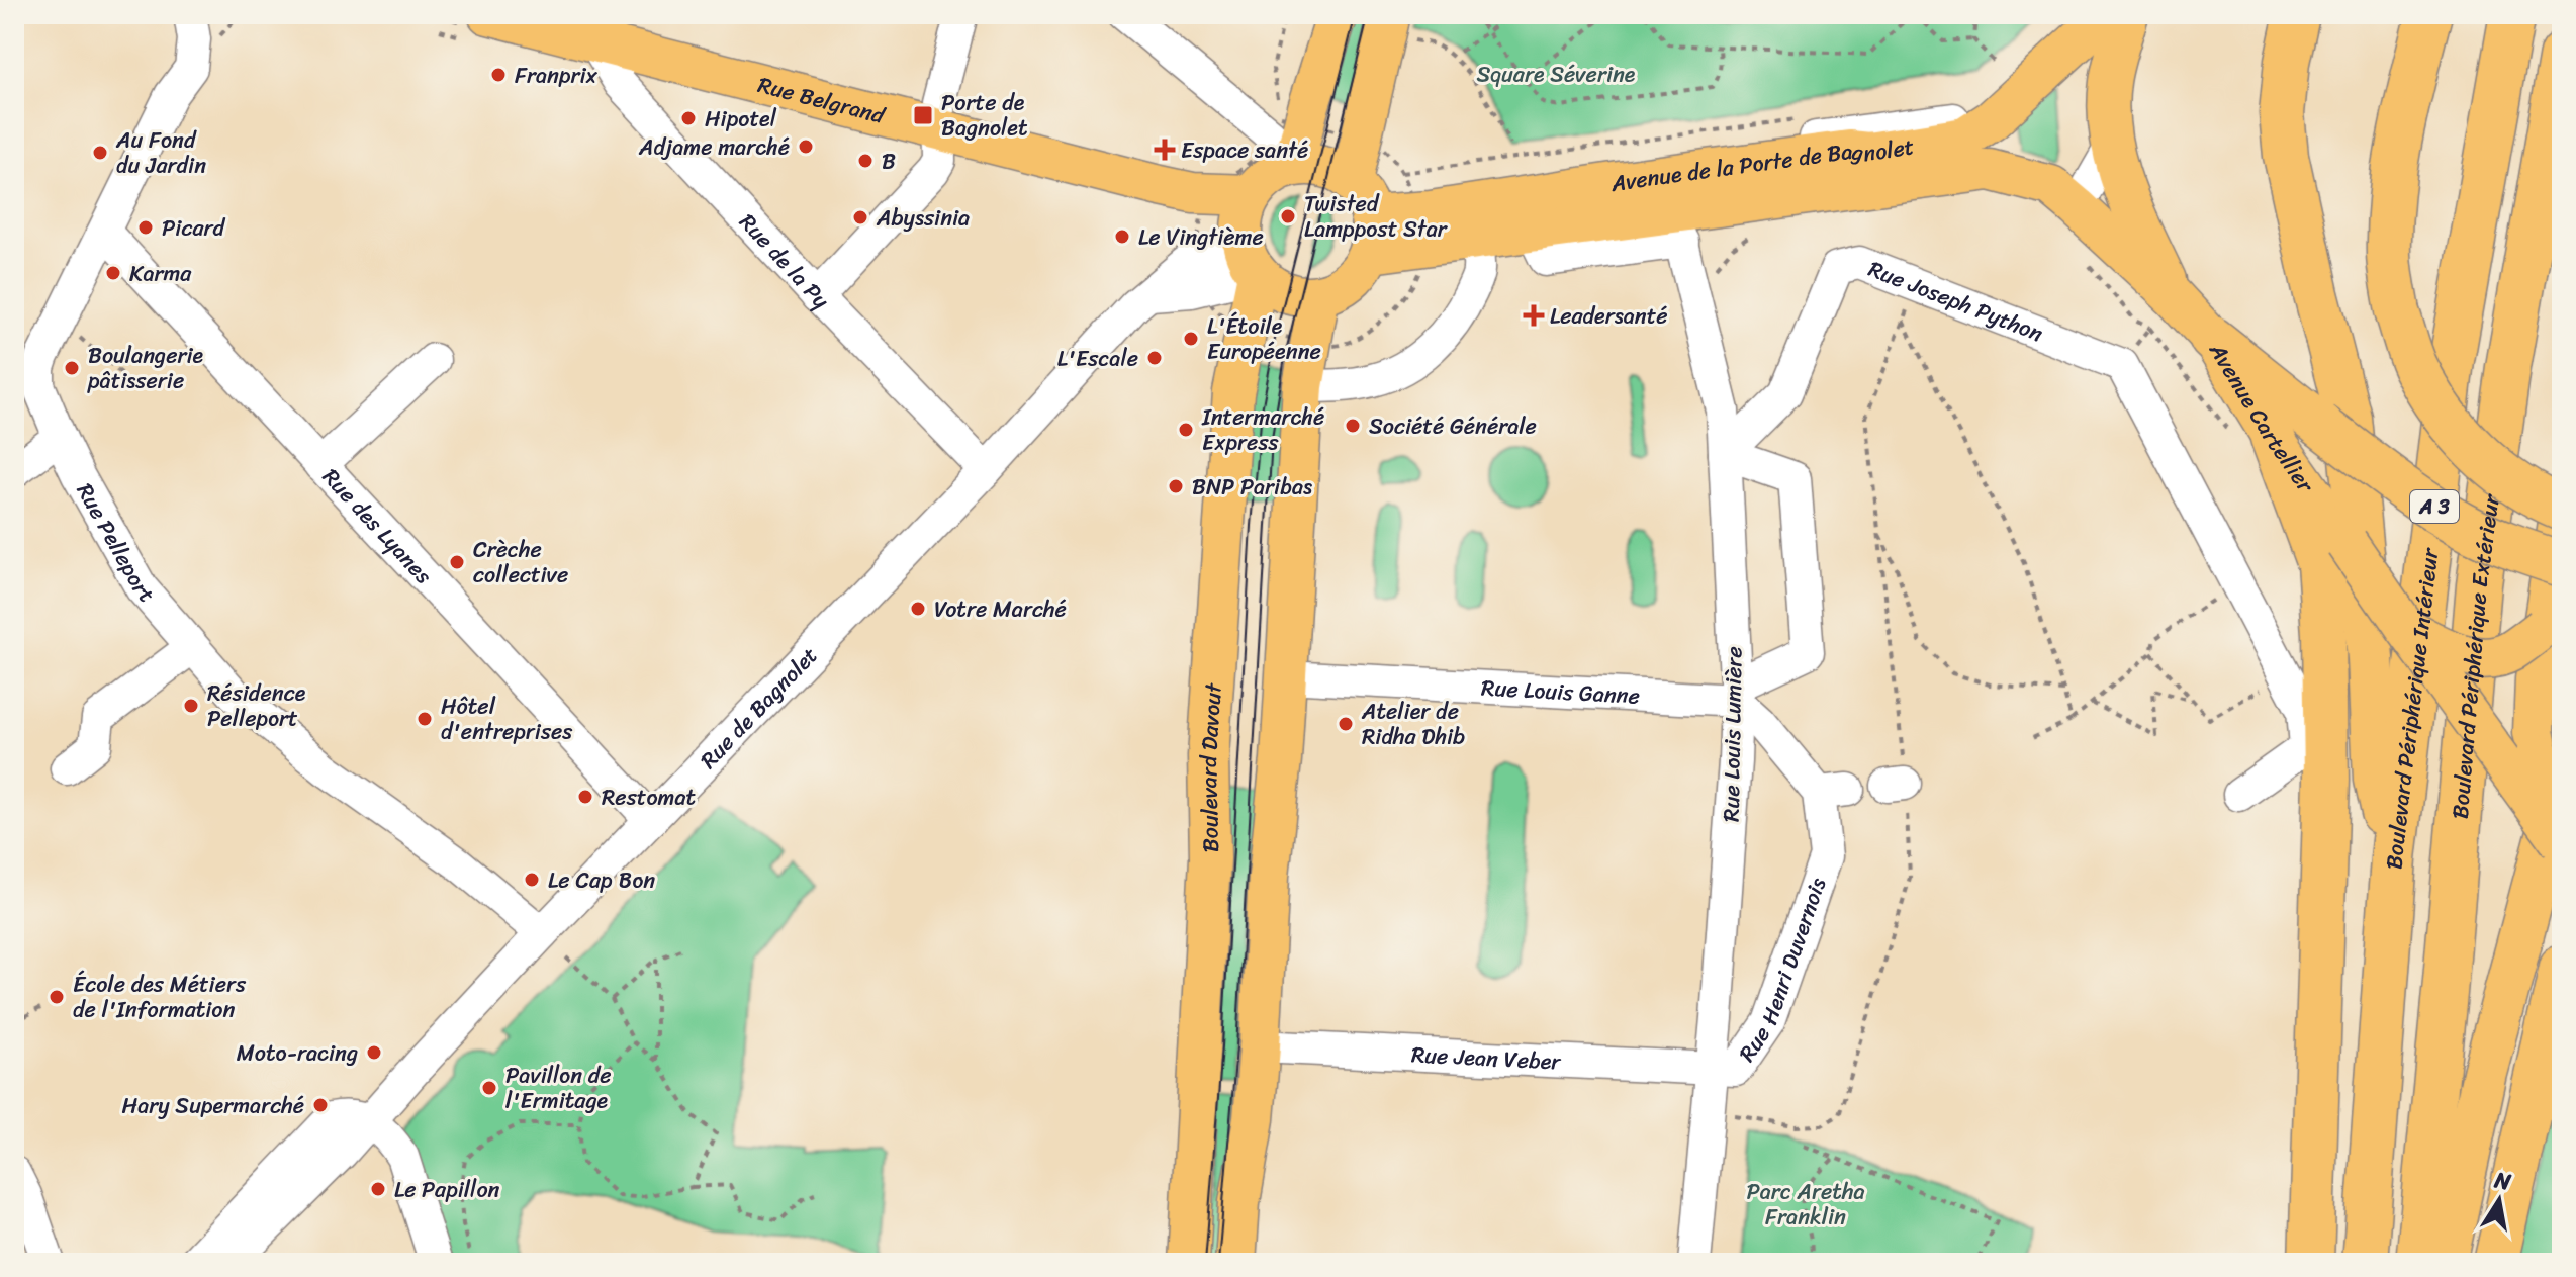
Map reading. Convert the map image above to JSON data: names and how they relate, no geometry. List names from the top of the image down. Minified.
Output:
{"streets":{"highway":["A 3","Boulevard Périphérique Extérieur","Boulevard Périphérique Intérieur"],"main road":["Rue Belgrand","Avenue de la Porte de Bagnolet","Avenue Cartellier","Boulevard Davout"],"street":["Rue de la Py","Rue Joseph Python","Rue des Lyanes","Rue Pelleport","Rue Louis Ganne","Rue de Bagnolet","Rue Louis Lumière","Rue Henri Duvernois","Rue Jean Veber"]},"crossings":[["Rue Belgrand","Avenue de la Porte de Bagnolet"],["Rue Belgrand","Rue de la Py"],["Rue Belgrand","Rue de Bagnolet"],["Rue Belgrand","Boulevard Davout"],["Avenue de la Porte de Bagnolet","Avenue Cartellier"],["Avenue de la Porte de Bagnolet","Rue de Bagnolet"],["Avenue de la Porte de Bagnolet","Rue Louis Lumière"],["Avenue de la Porte de Bagnolet","Boulevard Davout"],["Rue de la Py","Rue de Bagnolet"],["Rue Joseph Python","Rue Louis Lumière"],["Avenue Cartellier","A 3"],["Rue des Lyanes","Rue Pelleport"],["Rue des Lyanes","Rue de Bagnolet"],["Rue Pelleport","Rue de Bagnolet"],["Rue Louis Ganne","Rue Louis Lumière"],["Rue Louis Ganne","Rue Henri Duvernois"],["Rue de Bagnolet","Boulevard Davout"],["Rue Louis Lumière","Rue Henri Duvernois"],["Rue Louis Lumière","Rue Jean Veber"],["Rue Henri Duvernois","Rue Jean Veber"]],"parks":["Square Séverine","Parc Aretha Franklin"],"places":{"other":["Franprix","Hipotel","Adjame marché","Au Fond du Jardin","B","Twisted Lamppost Star","Abyssinia","Picard","Le Vingtième","Karma","L'Étoile Européenne","L'Escale","Boulangerie pâtisserie","Société Générale","Intermarché Express","BNP Paribas","Crèche collective","Votre Marché","Résidence Pelleport","Hôtel d'entreprises","Atelier de Ridha Dhib","Restomat","Le Cap Bon","École des Métiers de l'Information","Moto-racing","Pavillon de l'Ermitage","Hary Supermarché","Le Papillon"],"transit":["Porte de Bagnolet"],"health":["Espace santé","Leadersanté"]},"north":"top"}
